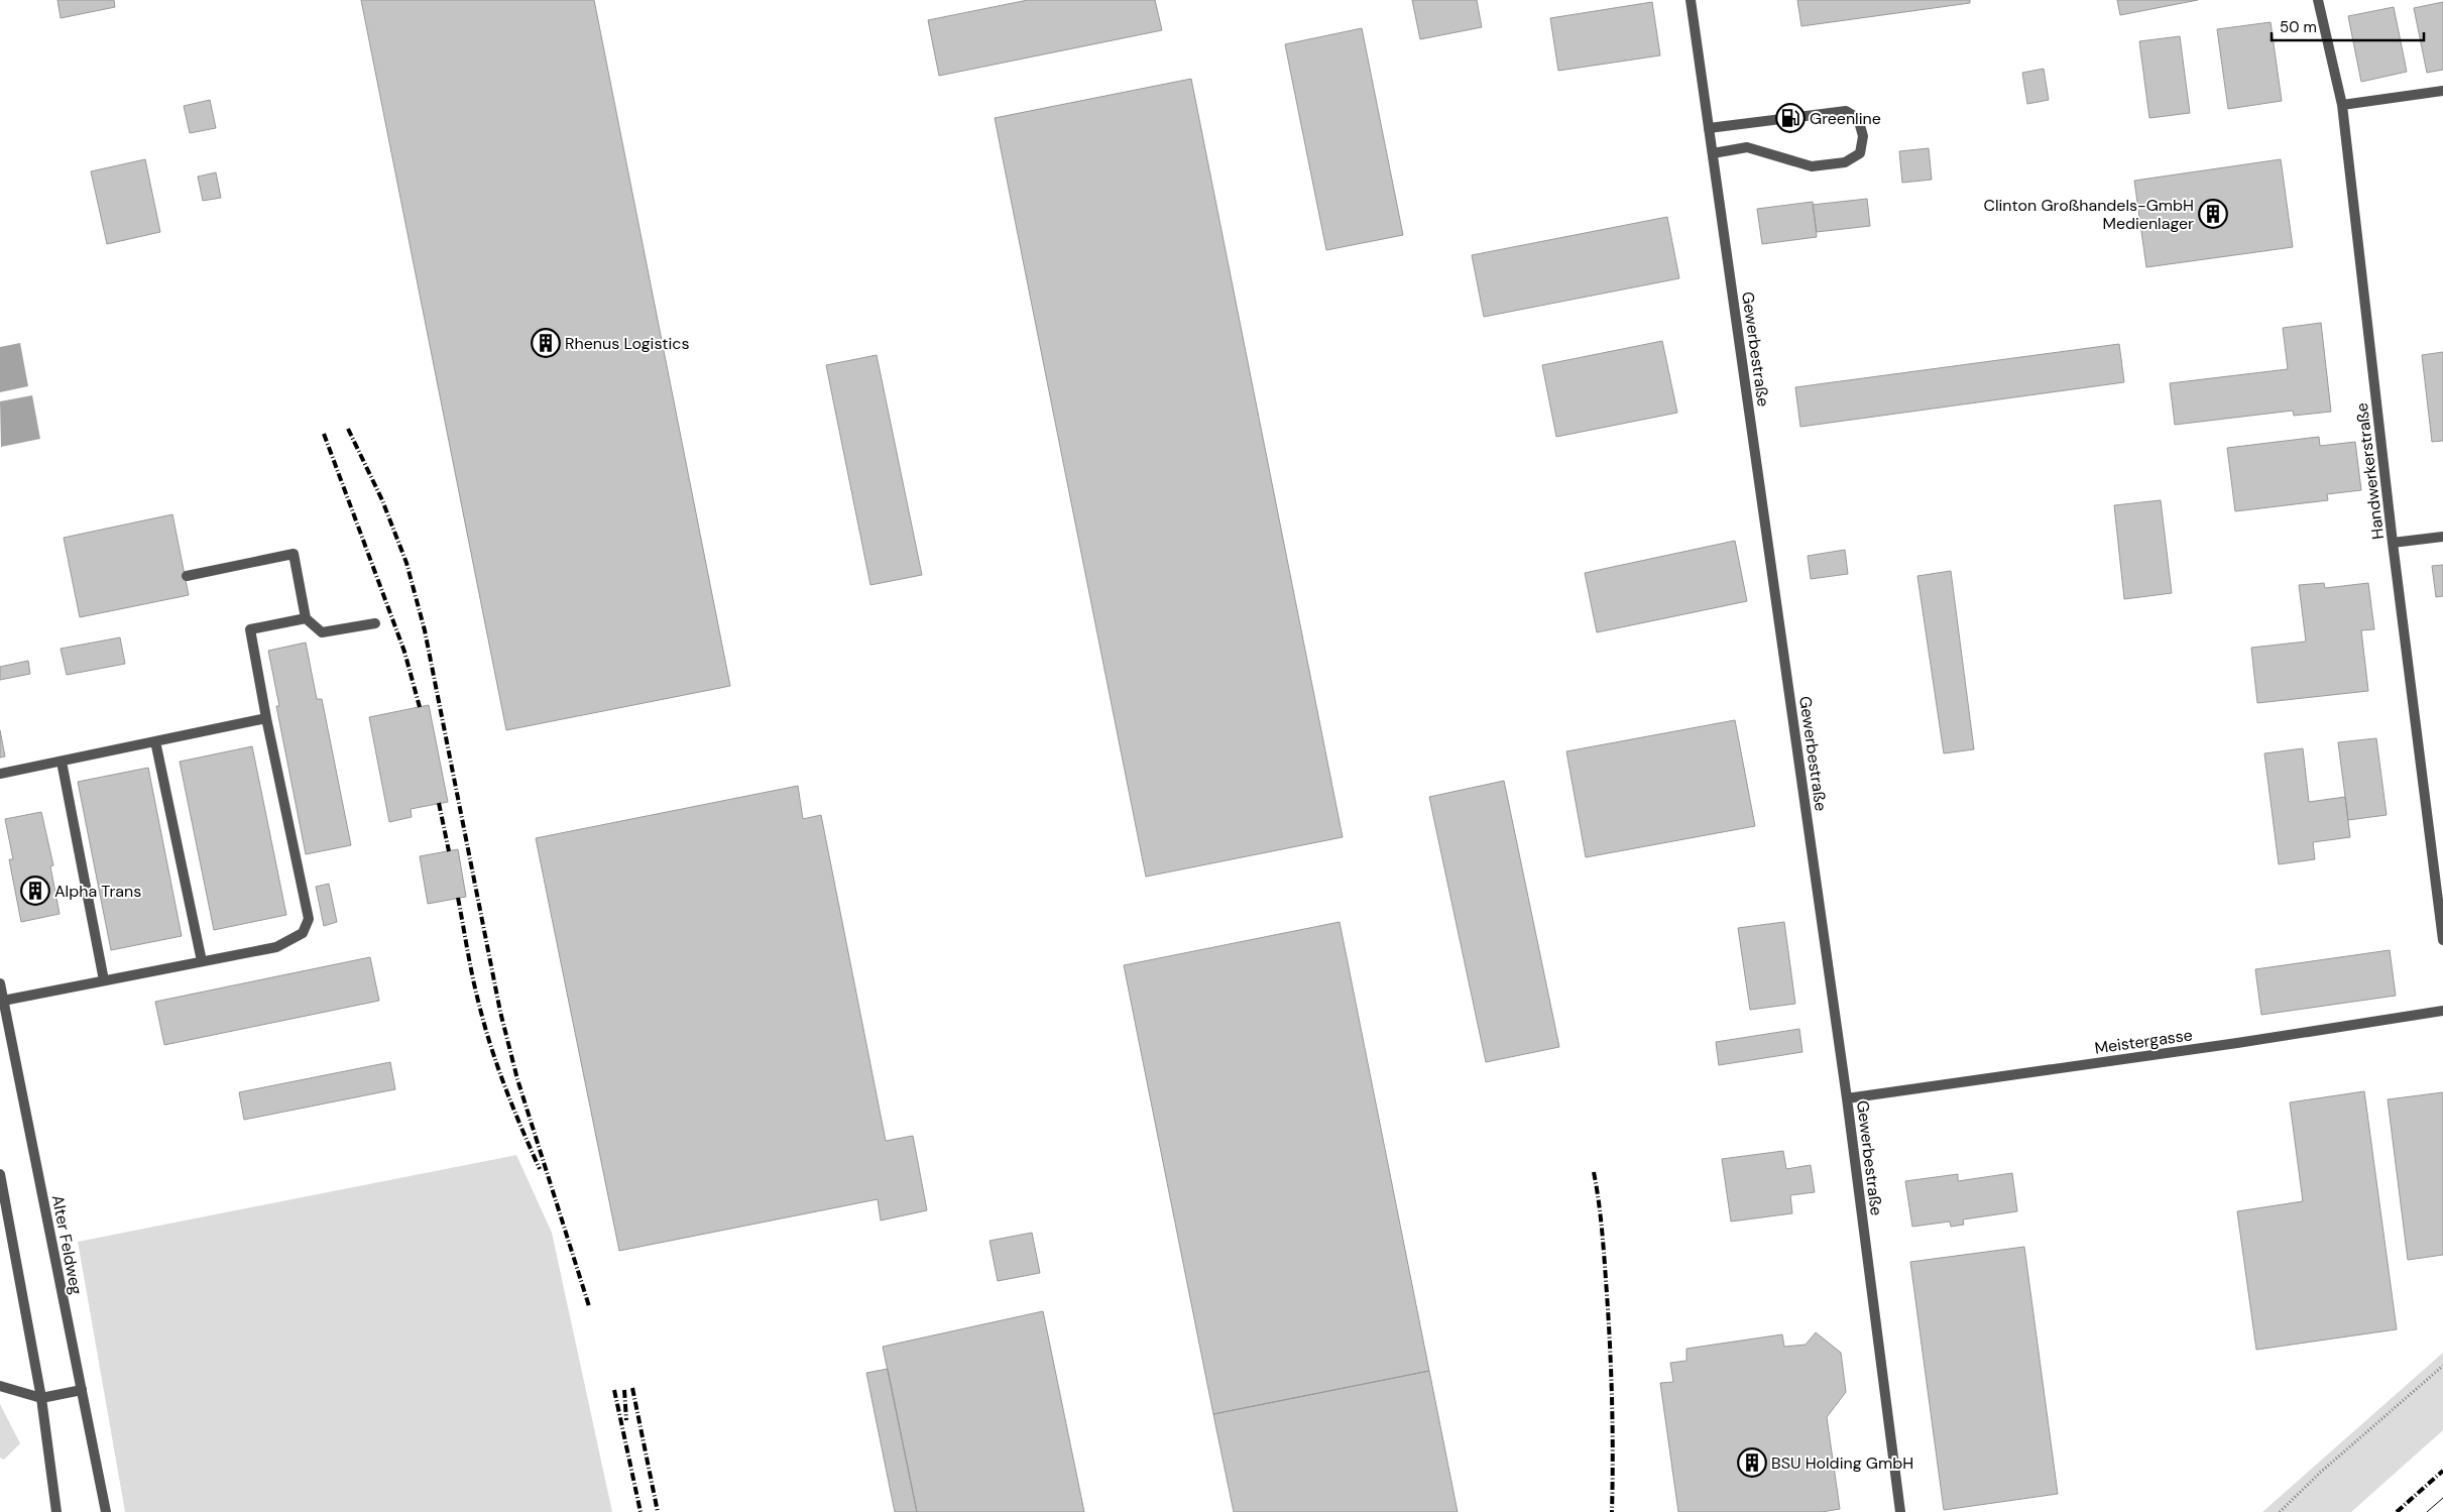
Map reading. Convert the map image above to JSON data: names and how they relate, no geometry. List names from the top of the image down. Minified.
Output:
{"streets":{"street":["Gewerbestraße","Handwerkerstraße","Meistergasse","Alter Feldweg"]},"crossings":[["Gewerbestraße","Meistergasse"]],"places":{"fuel station":["Greenline"],"building":["Clinton Großhandels-GmbH Medienlager","Rhenus Logistics","Alpha Trans","BSU Holding GmbH"]},"scale_bar":"50 m"}
